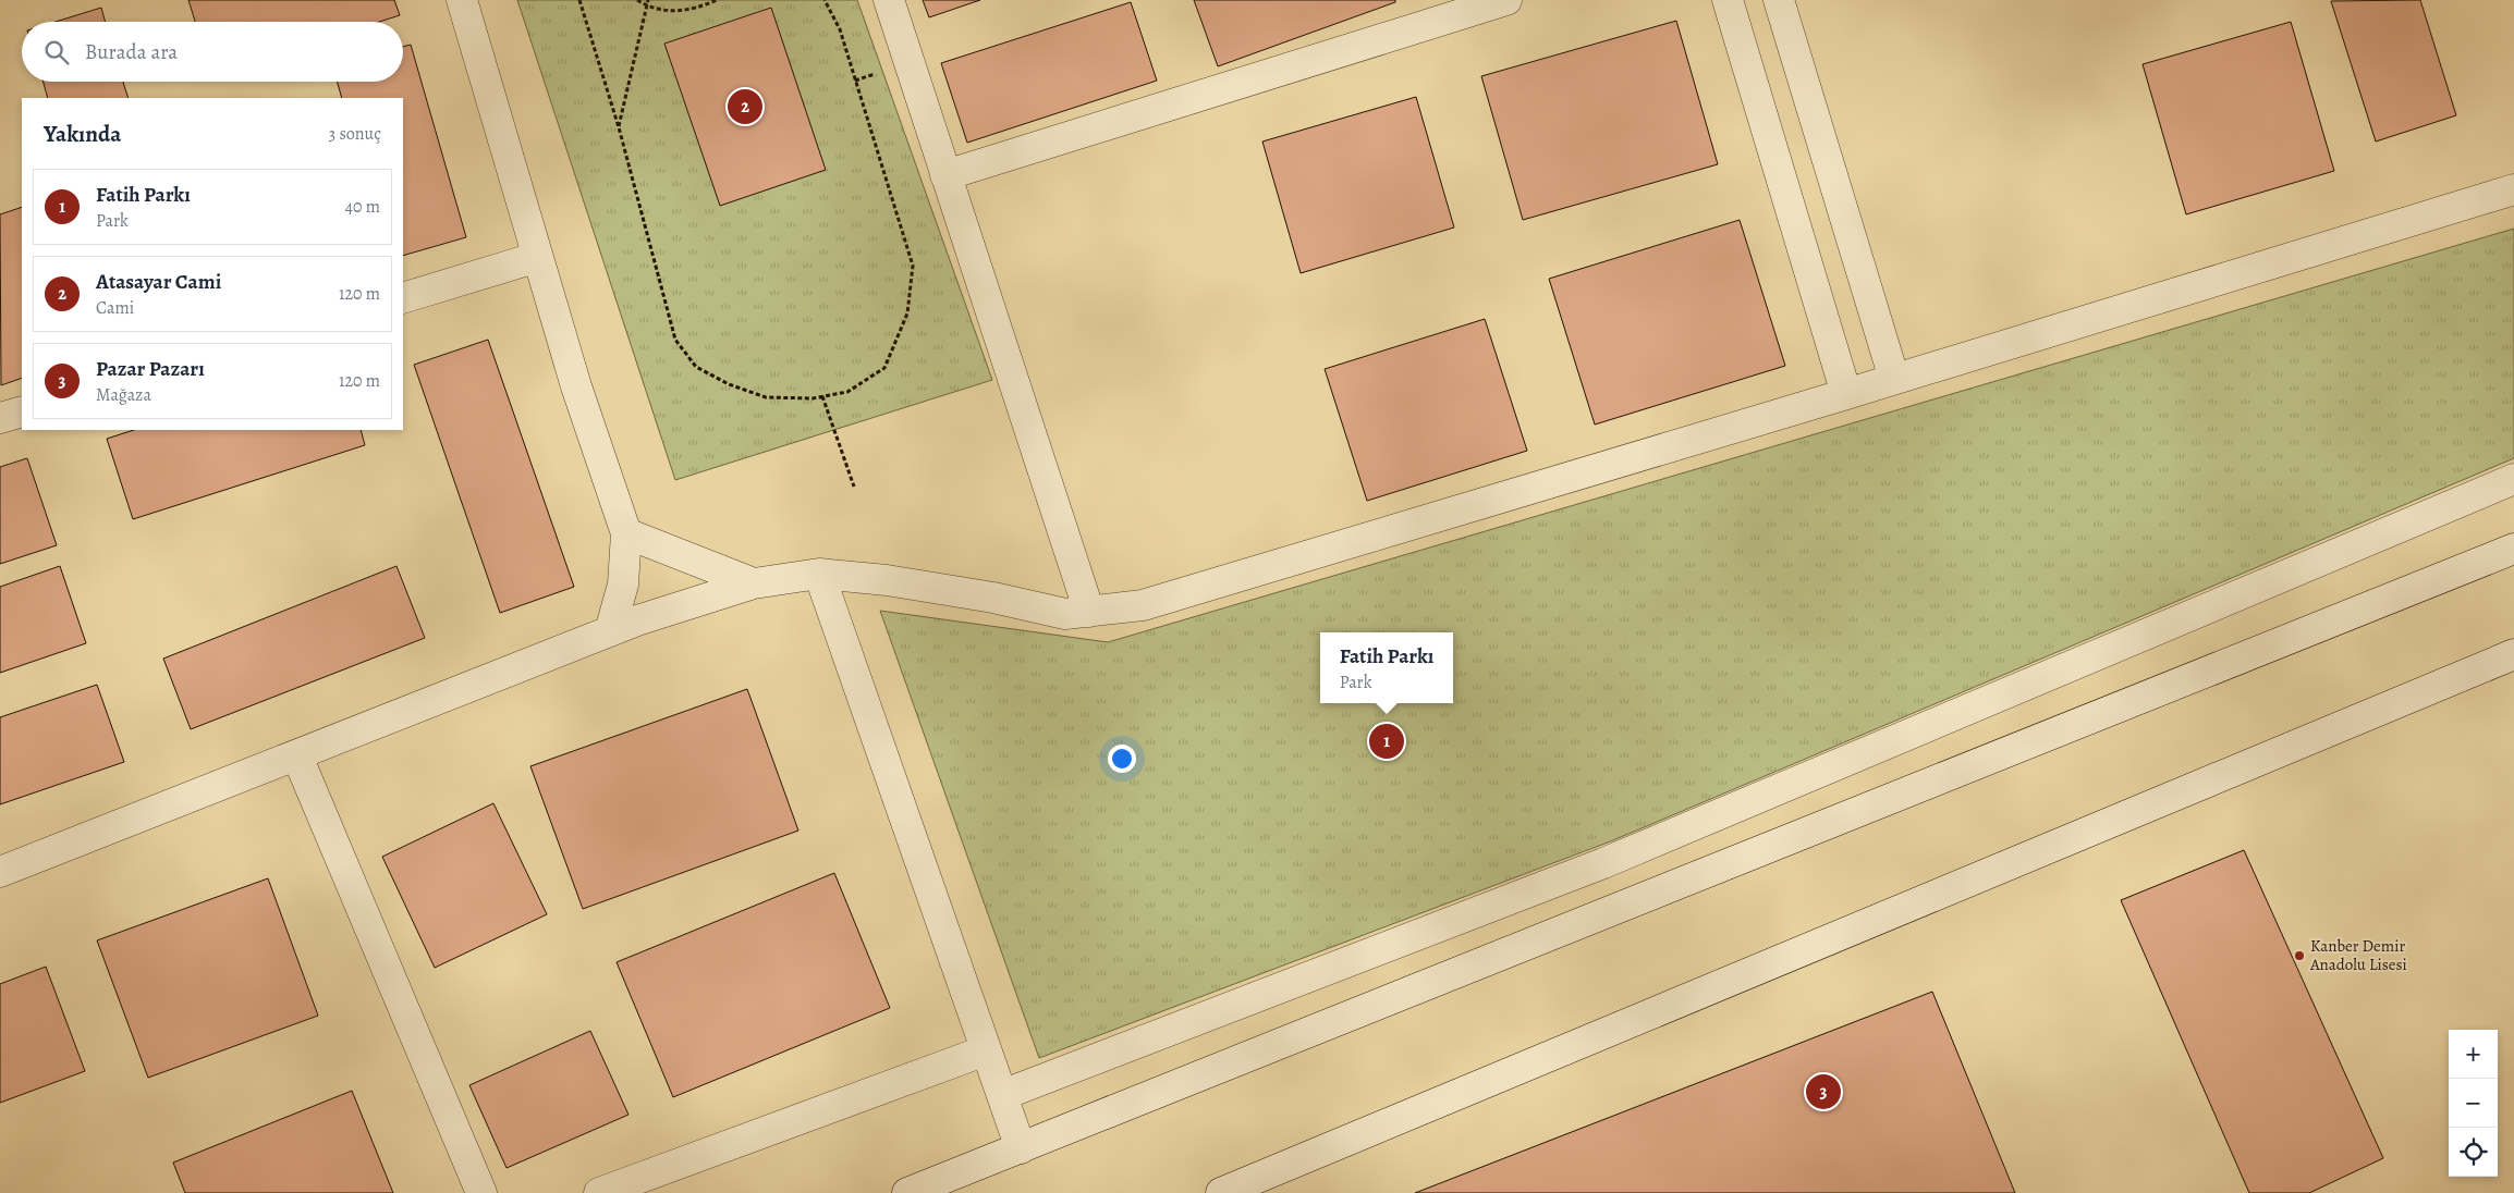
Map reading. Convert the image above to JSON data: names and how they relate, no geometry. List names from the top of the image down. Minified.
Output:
{"places":["Kanber Demir Anadolu Lisesi"],"page":{"search":"Burada ara","pins":["2","1","3"],"heading":["Yakında","3 sonuç"],"list":[{"mark":"1","name":"Fatih Parkı","note":"Park","value":"40 m"},{"mark":"2","name":"Atasayar Cami","note":"Cami","value":"120 m"},{"mark":"3","name":"Pazar Pazarı","note":"Mağaza","value":"120 m"}],"popup":["Fatih Parkı","Park"],"map_buttons":["+","−"]}}
